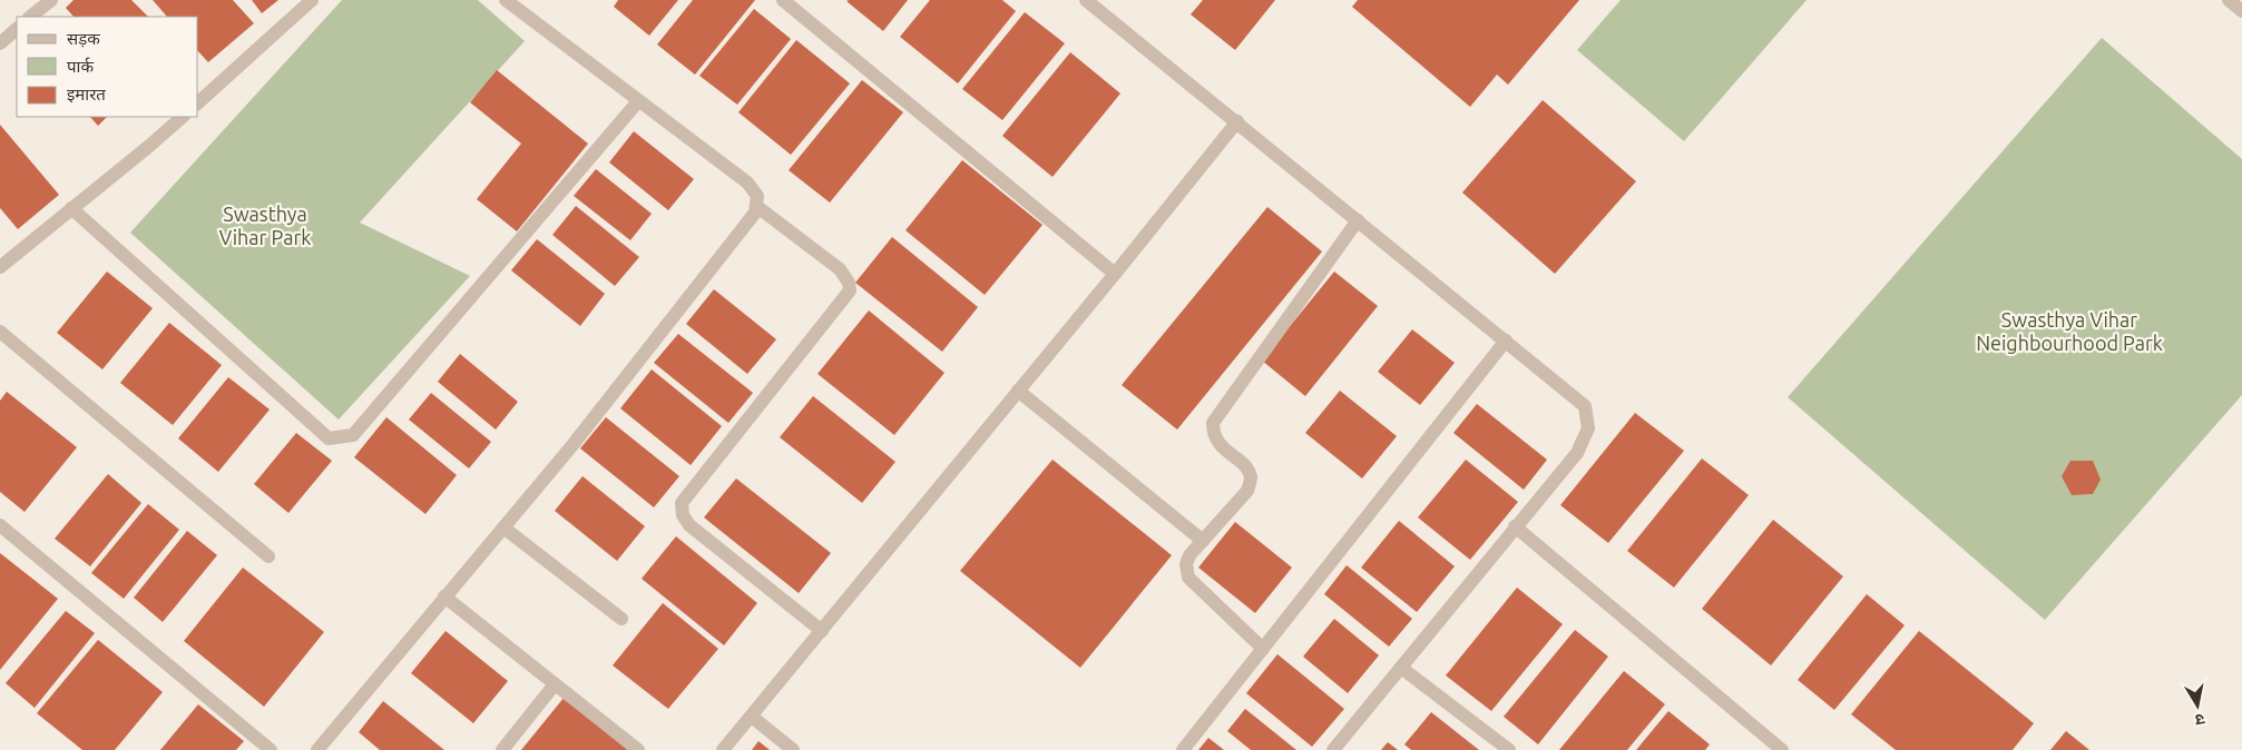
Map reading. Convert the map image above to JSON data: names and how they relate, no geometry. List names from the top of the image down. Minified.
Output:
{"parks":["Swasthya Vihar Park","Swasthya Vihar Neighbourhood Park"],"legend":["सड़क","पार्क","इमारत"],"north":"bottom"}
